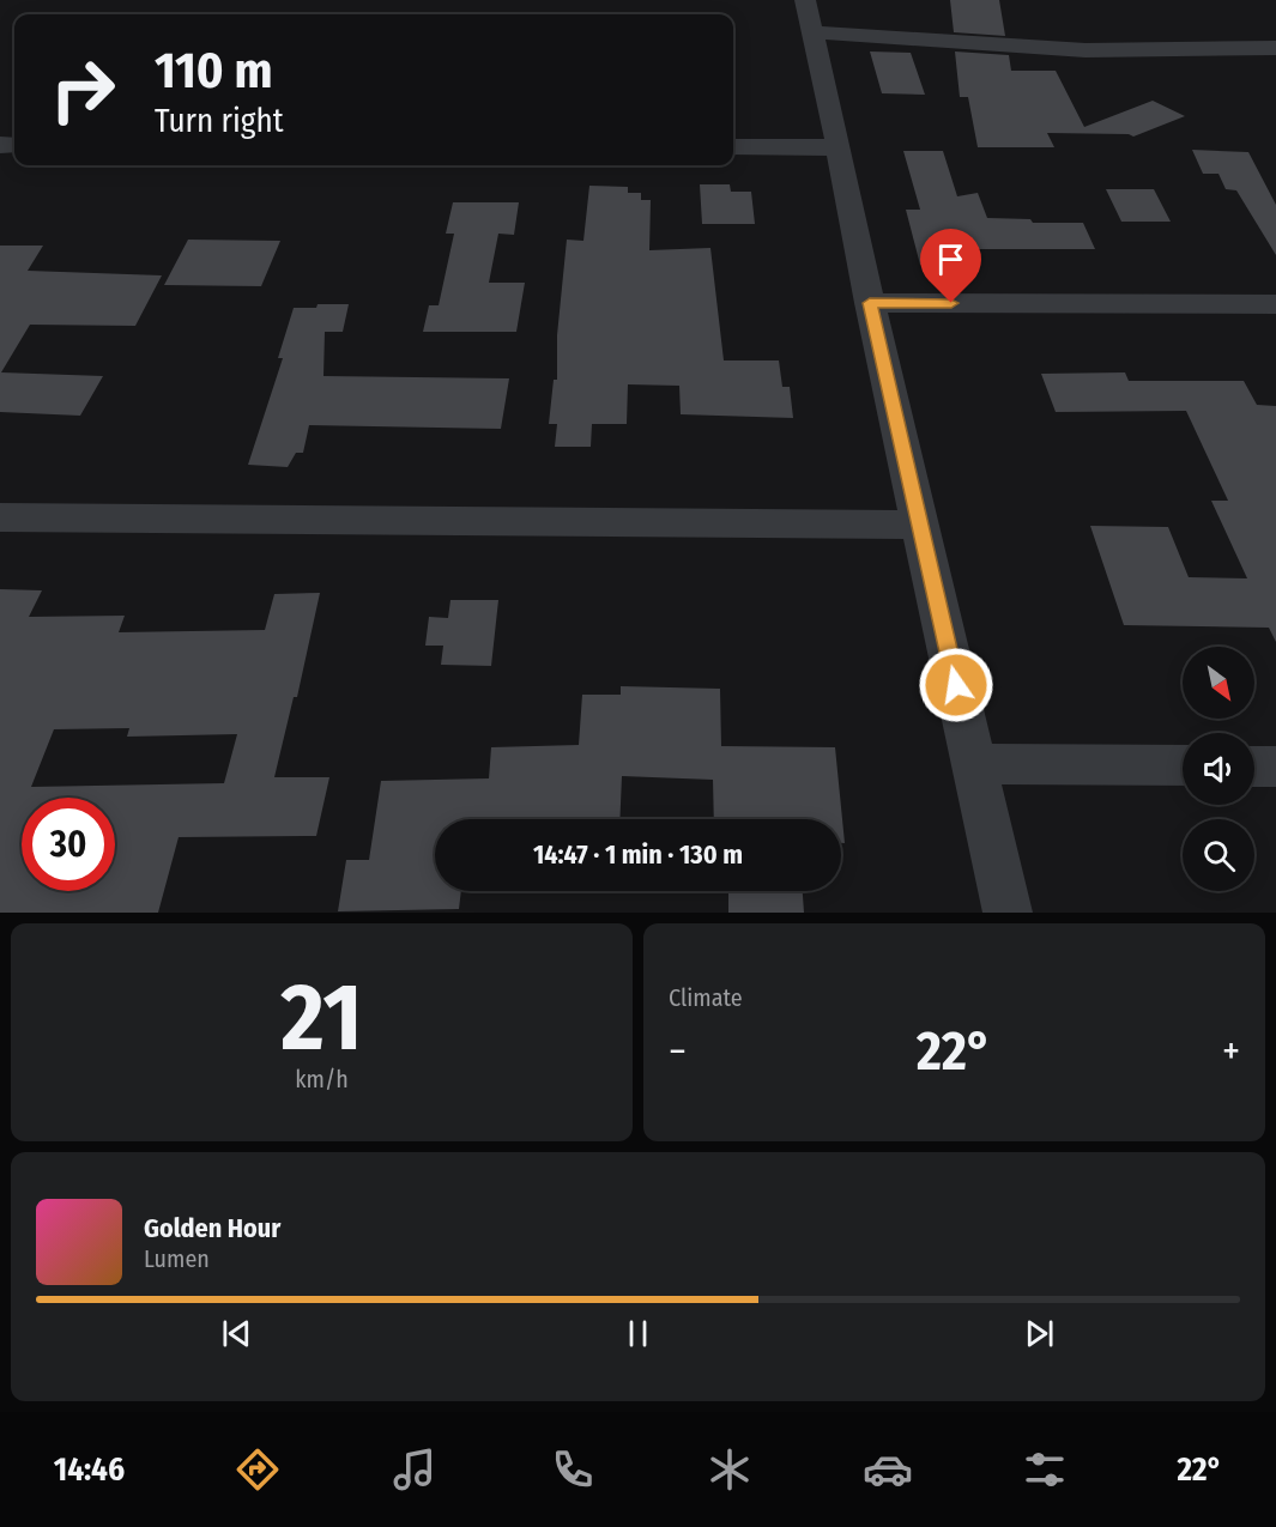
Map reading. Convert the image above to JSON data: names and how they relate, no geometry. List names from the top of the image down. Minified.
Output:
{"north":"bottom right","page":{"turn":["110 m","Turn right"],"limit":"30","trip":"14:47 · 1 min · 130 m","tile":[["21","km/h"],"Climate"],"heat":["−","22°","+"],"song":["Golden Hour","Lumen"],"tabs":["14:46","22°"]}}
